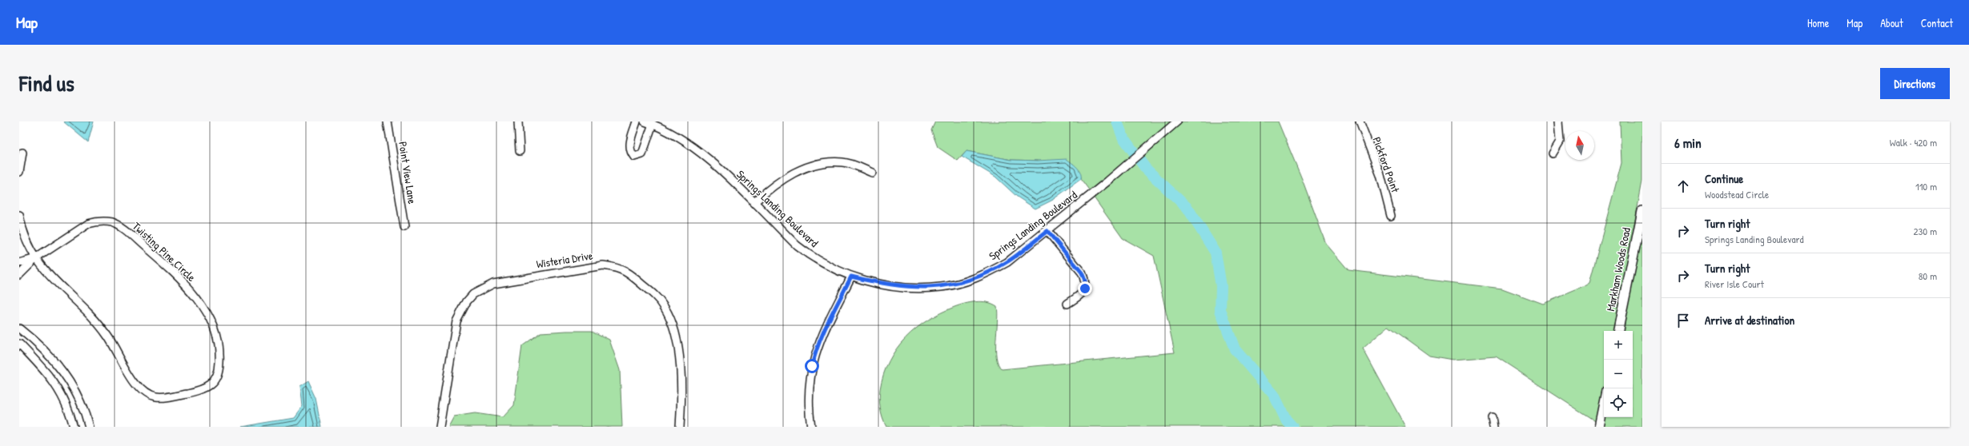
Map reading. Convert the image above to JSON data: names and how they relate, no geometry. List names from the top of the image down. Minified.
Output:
{"streets":{"main road":["Markham Woods Road"],"street":["Pickford Point","Point View Lane","Springs Landing Boulevard","Twisting Pine Circle","Wisteria Drive"]},"north":"top","page":{"header":"Map","nav":["Home","Map","About","Contact"],"title":"Find us","buttons":"Directions","heading":["6 min","Walk · 420 m"],"list":[["Continue","Woodstead Circle","110 m"],["Turn right","Springs Landing Boulevard","230 m"],["Turn right","River Isle Court","80 m"],"Arrive at destination"],"map_buttons":["+","−"]}}
